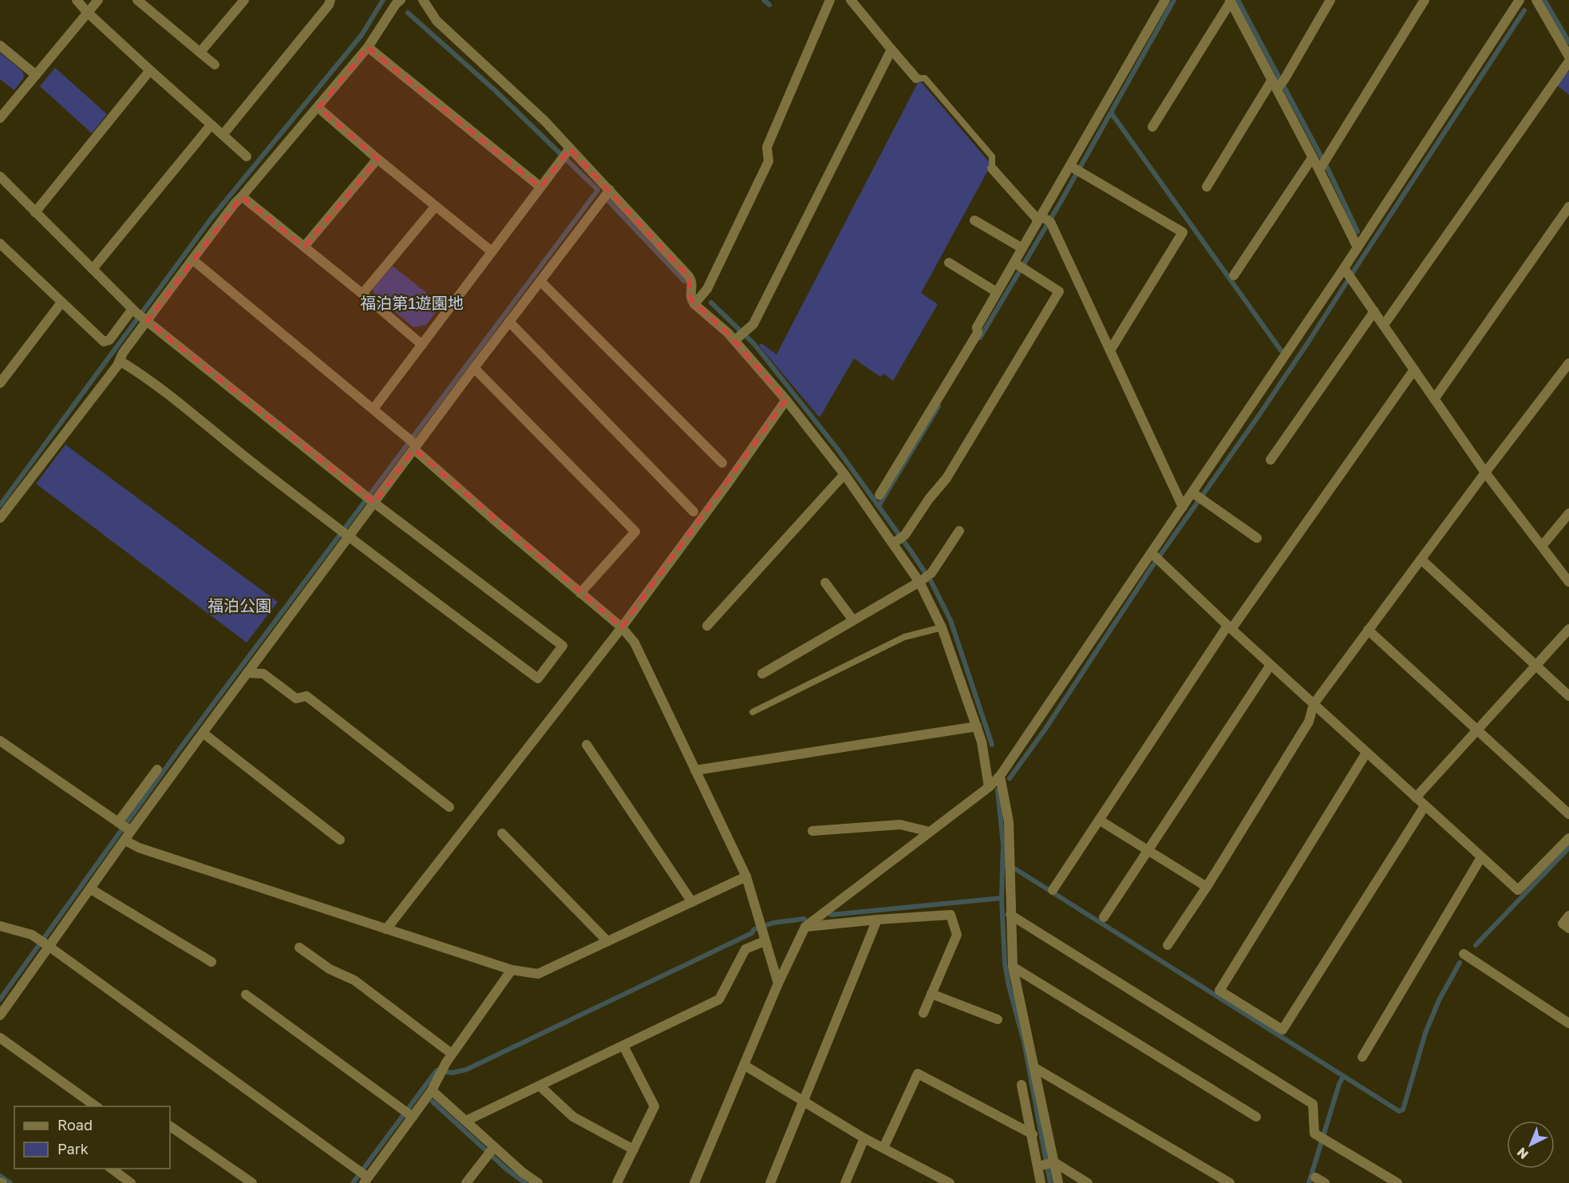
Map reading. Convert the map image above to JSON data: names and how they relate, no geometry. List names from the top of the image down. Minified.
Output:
{"parks":["福泊第1遊園地","福泊公園"],"legend":["Road","Park"],"north":"bottom left"}
